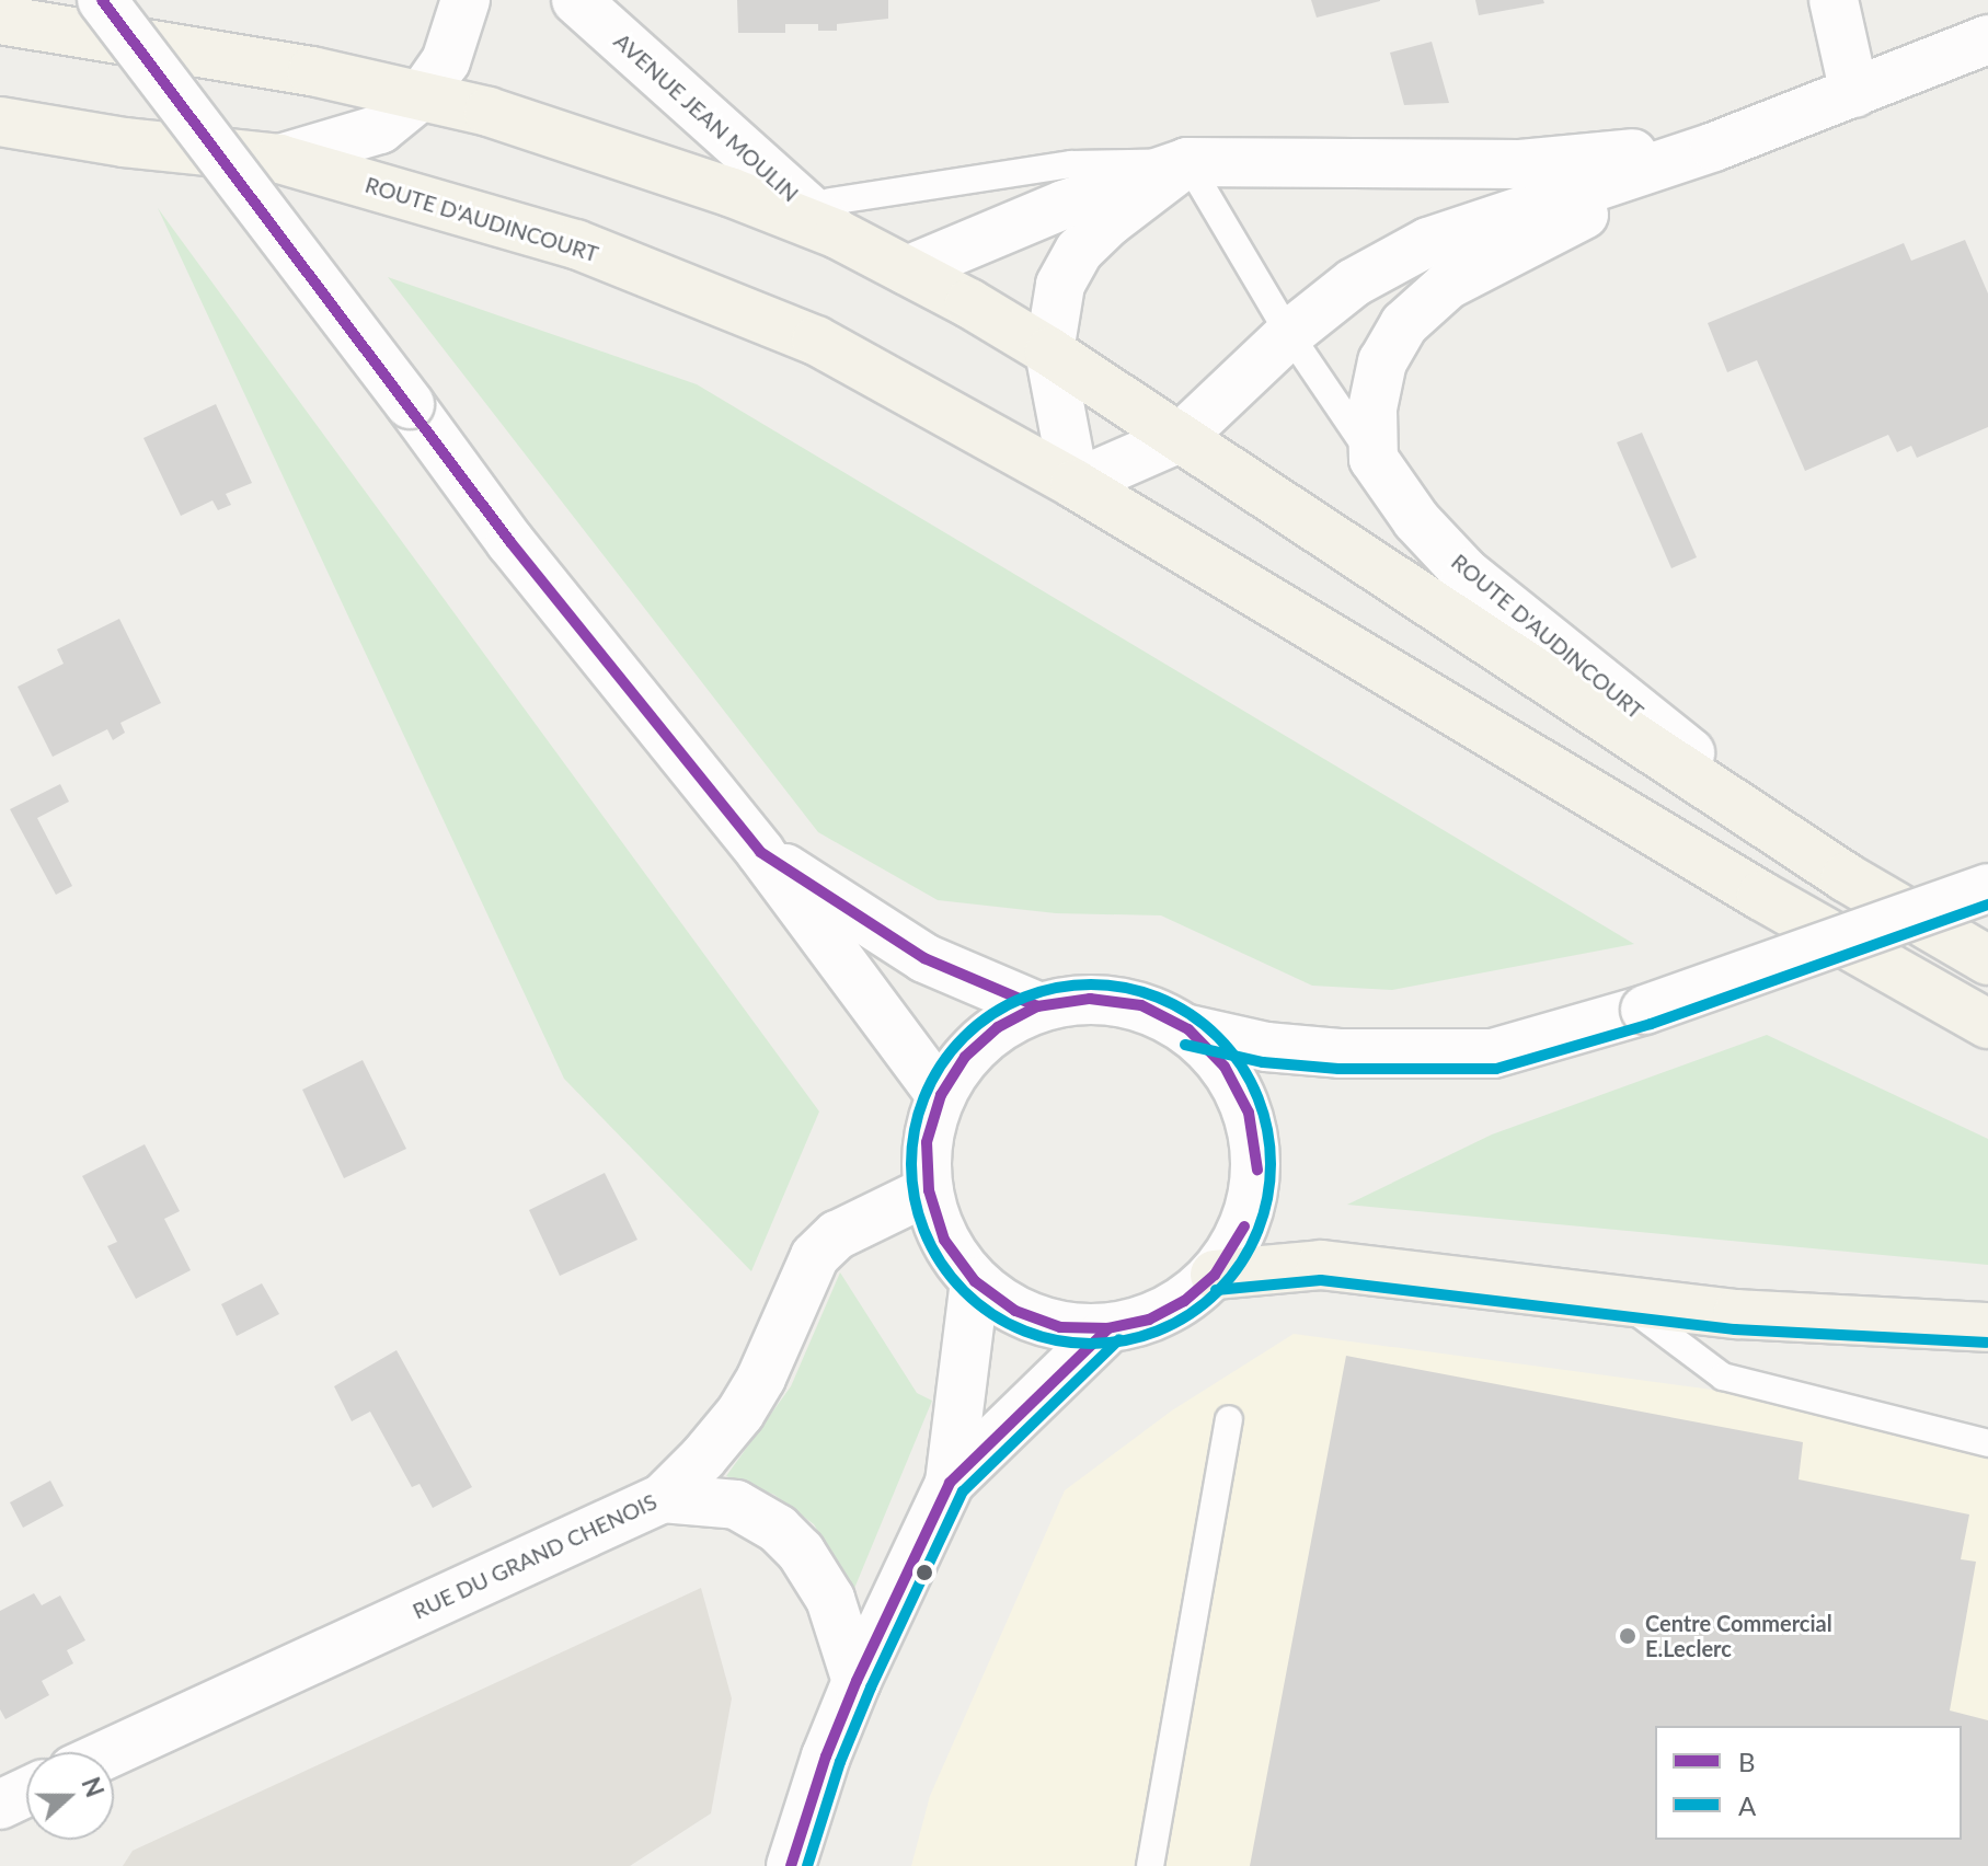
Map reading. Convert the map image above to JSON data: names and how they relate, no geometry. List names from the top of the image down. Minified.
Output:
{"streets":{"main road":["ROUTE D'AUDINCOURT"],"street":["AVENUE JEAN MOULIN","RUE DU GRAND CHENOIS"]},"crossings":[["AVENUE JEAN MOULIN","ROUTE D'AUDINCOURT"]],"places":["Centre Commercial E.Leclerc"],"lines":["transit line B","transit line A"],"legend":["B","A"],"north":"right"}
